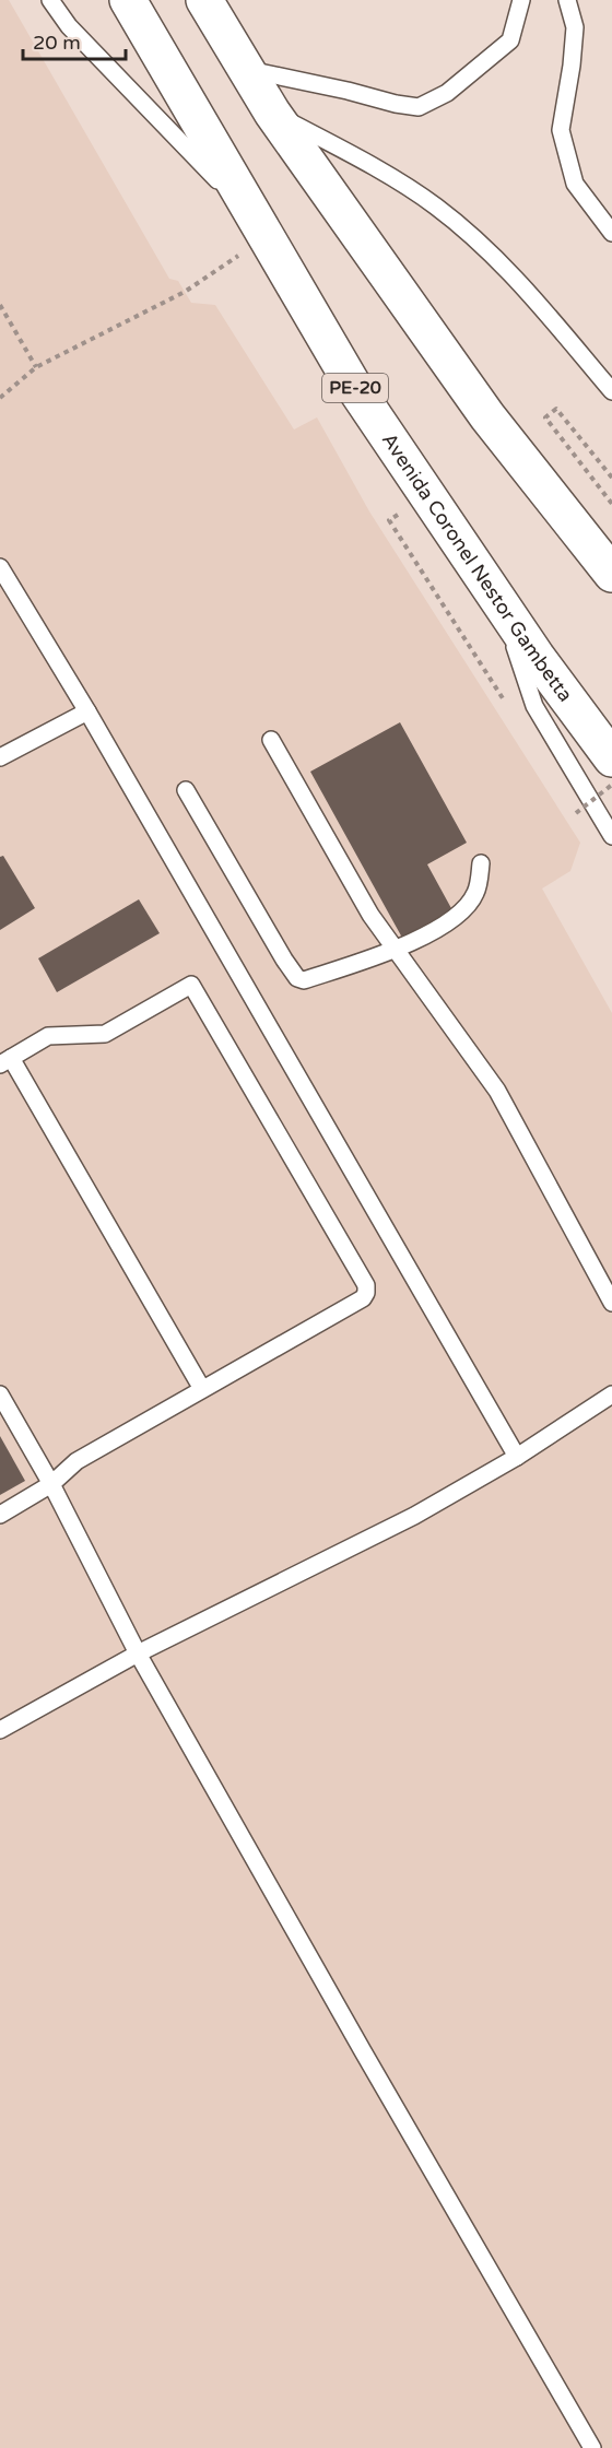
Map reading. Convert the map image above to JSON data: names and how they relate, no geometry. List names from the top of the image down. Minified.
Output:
{"streets":{"highway":["PE-20","Avenida Coronel Nestor Gambetta"]},"scale_bar":"20 m"}
